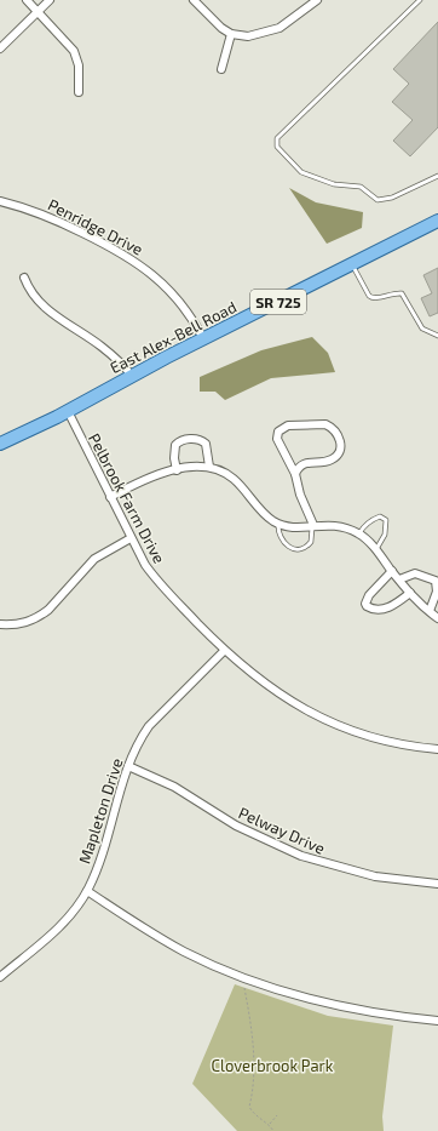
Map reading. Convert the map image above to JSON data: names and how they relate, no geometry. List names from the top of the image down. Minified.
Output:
{"streets":{"main road":["SR 725","East Alex-Bell Road"],"street":["Penridge Drive","Pelbrook Farm Drive","Mapleton Drive","Pelway Drive"]},"crossings":[["Penridge Drive","East Alex-Bell Road"],["East Alex-Bell Road","Pelbrook Farm Drive"],["Pelbrook Farm Drive","Mapleton Drive"],["Mapleton Drive","Pelway Drive"]],"parks":["Cloverbrook Park"]}
